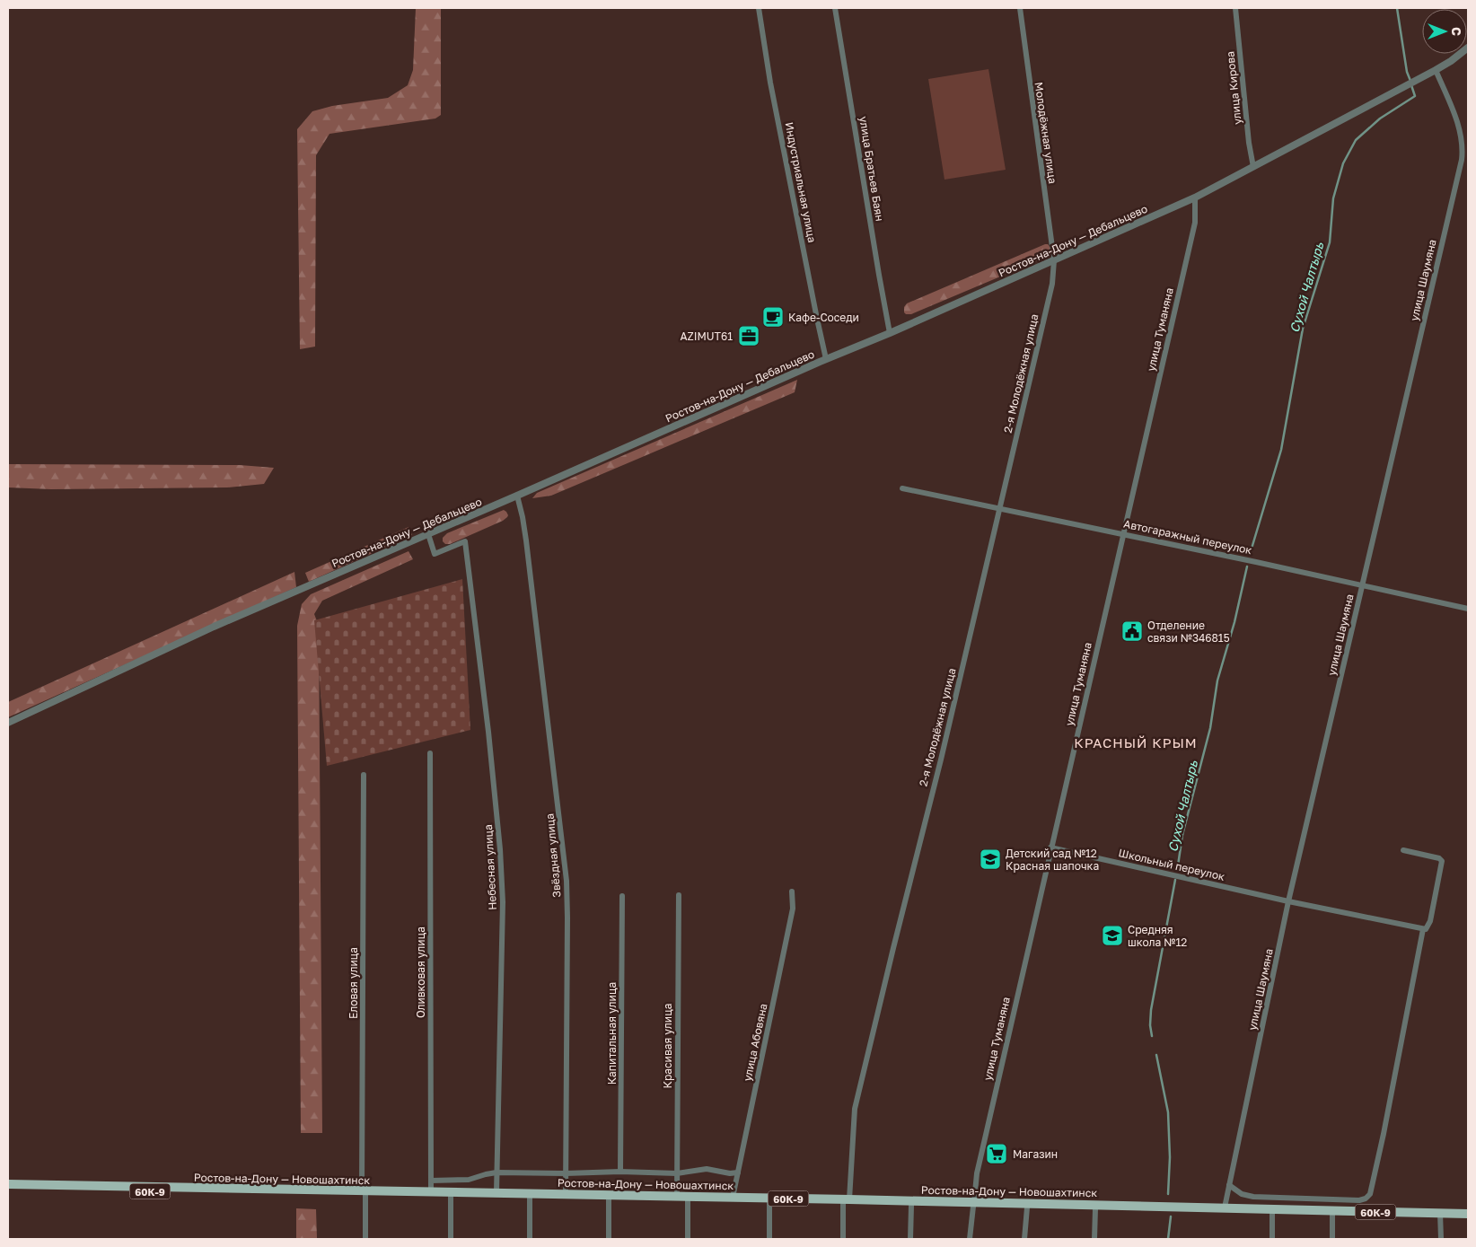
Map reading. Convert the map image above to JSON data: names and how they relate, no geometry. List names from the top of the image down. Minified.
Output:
{"streets":{"main road":["Ростов-на-Дону — Новошахтинск","60К-9"],"street":["улица Кирова","Молодёжная улица","улица Братьев Баян","Индустриальная улица","Ростов-на-Дону — Дебальцево","улица Шаумяна","улица Туманяна","2-я Молодёжная улица","Автогаражный переулок","Звёздная улица","Школьный переулок","Небесная улица","Оливковая улица","Еловая улица","Капитальная улица","улица Абовяна","Красивая улица"]},"crossings":[["улица Кирова","Ростов-на-Дону — Дебальцево"],["Молодёжная улица","Ростов-на-Дону — Дебальцево"],["Молодёжная улица","2-я Молодёжная улица"],["улица Братьев Баян","Ростов-на-Дону — Дебальцево"],["Индустриальная улица","Ростов-на-Дону — Дебальцево"],["Ростов-на-Дону — Дебальцево","улица Шаумяна"],["Ростов-на-Дону — Дебальцево","улица Туманяна"],["Ростов-на-Дону — Дебальцево","2-я Молодёжная улица"],["Ростов-на-Дону — Дебальцево","Звёздная улица"],["Ростов-на-Дону — Дебальцево","Небесная улица"],["улица Шаумяна","Автогаражный переулок"],["улица Шаумяна","Школьный переулок"],["улица Шаумяна","Ростов-на-Дону — Новошахтинск"],["улица Туманяна","Автогаражный переулок"],["улица Туманяна","Школьный переулок"],["улица Туманяна","Ростов-на-Дону — Новошахтинск"],["2-я Молодёжная улица","Автогаражный переулок"],["2-я Молодёжная улица","Ростов-на-Дону — Новошахтинск"],["Звёздная улица","Ростов-на-Дону — Новошахтинск"],["Небесная улица","Ростов-на-Дону — Новошахтинск"],["Оливковая улица","Ростов-на-Дону — Новошахтинск"],["Еловая улица","Ростов-на-Дону — Новошахтинск"],["улица Абовяна","Ростов-на-Дону — Новошахтинск"],["Красивая улица","Ростов-на-Дону — Новошахтинск"]],"districts":["КРАСНЫЙ КРЫМ"],"water":["Сухой Чалтырь"],"places":{"cafe":["Кафе-Соседи"],"office":["AZIMUT61"],"public building":["Отделение связи №346815"],"school or university":["Детский сад №12 Красная шапочка","Средняя школа №12"],"supermarket":["Магазин"]},"north":"right"}
